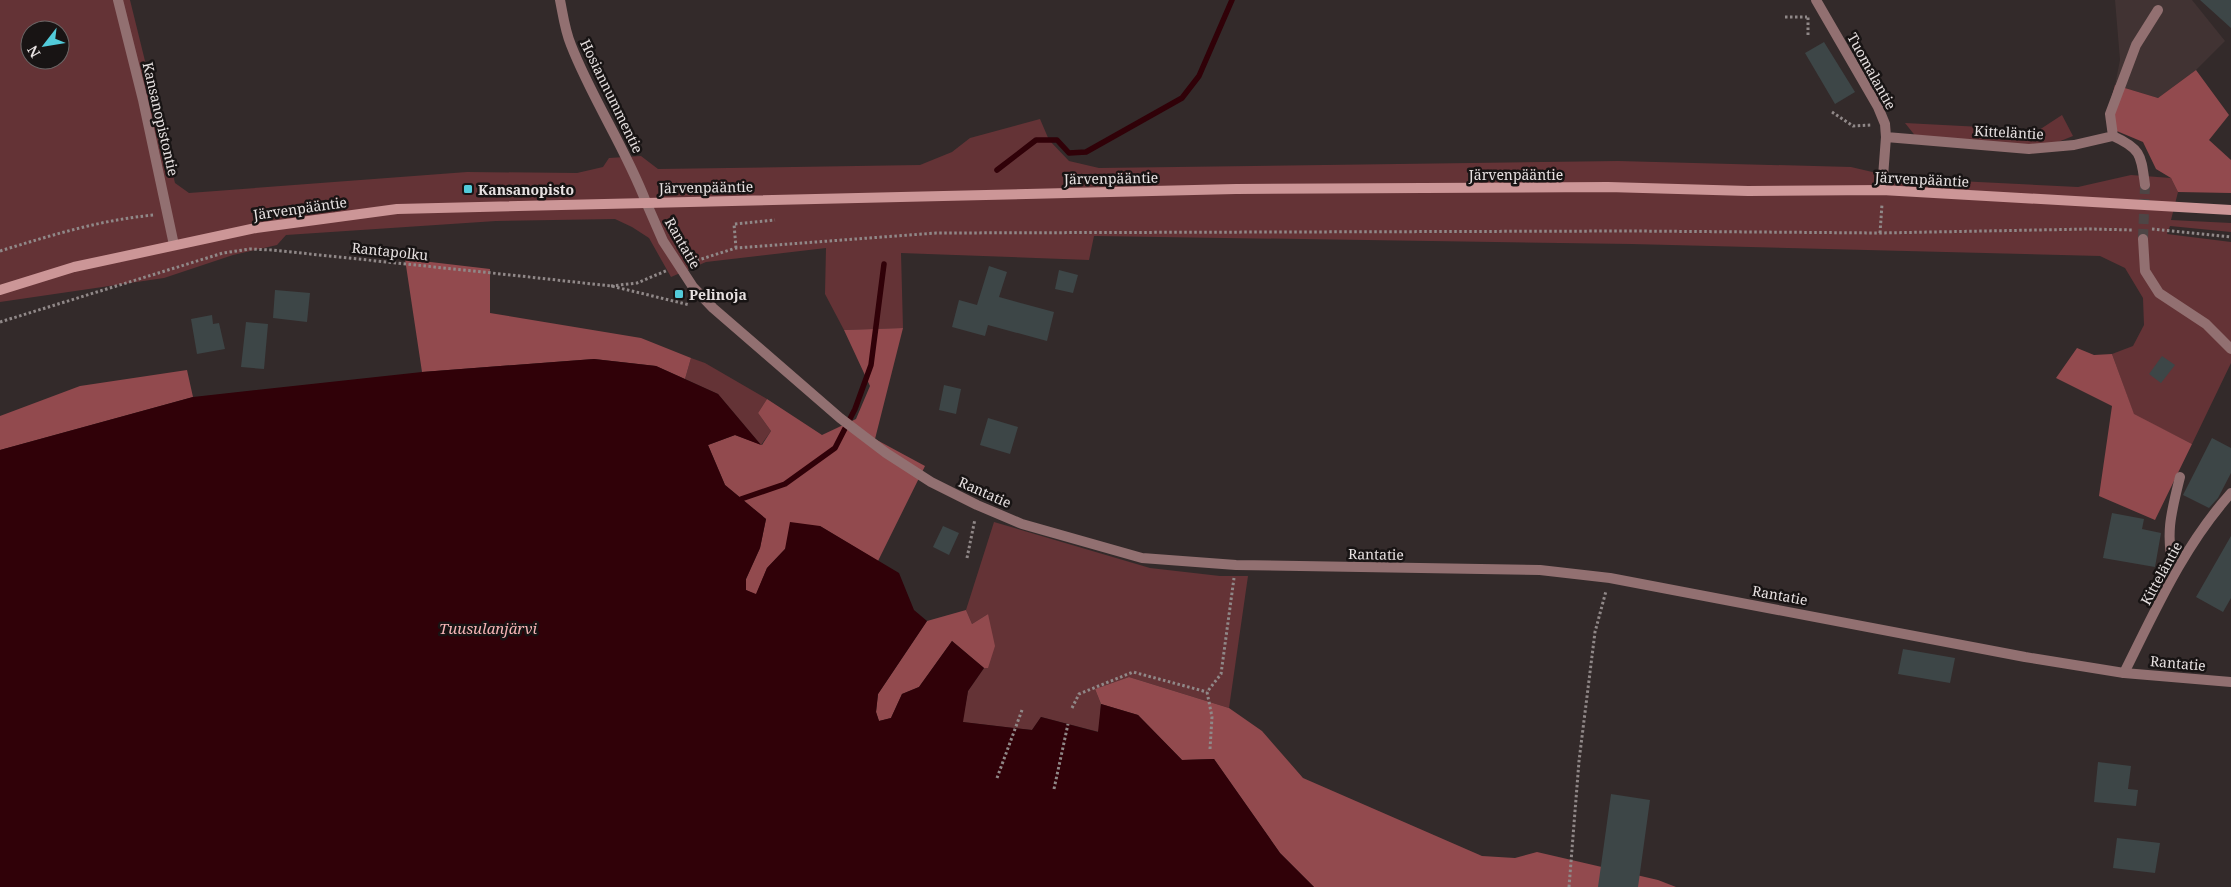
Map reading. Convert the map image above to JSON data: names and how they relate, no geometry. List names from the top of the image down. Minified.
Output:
{"streets":{"main road":["Järvenpääntie"],"street":["Tuomalantie","Hosiannummentie","Kansanopistontie","Kitteläntie","Rantatie"],"path":["Rantapolku"]},"crossings":[["Tuomalantie","Kitteläntie"],["Tuomalantie","Järvenpääntie"],["Hosiannummentie","Järvenpääntie"],["Hosiannummentie","Rantatie"],["Kansanopistontie","Järvenpääntie"],["Kitteläntie","Rantatie"],["Järvenpääntie","Rantatie"],["Rantatie","Rantapolku"]],"water":["Tuusulanjärvi"],"places":{"transit":["Kansanopisto","Pelinoja"]},"north":"bottom left"}
